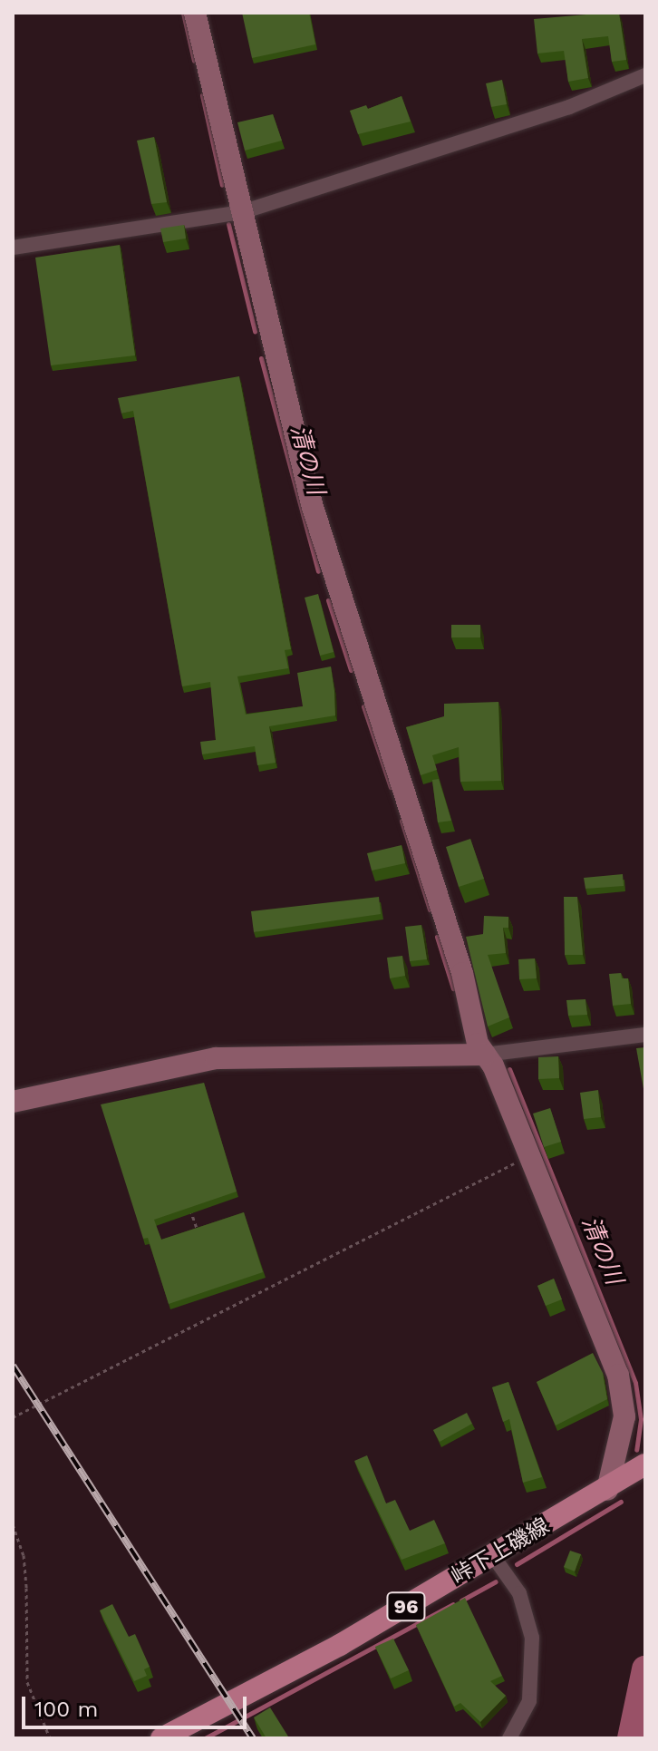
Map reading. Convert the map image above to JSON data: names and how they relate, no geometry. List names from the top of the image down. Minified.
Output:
{"streets":{"main road":["峠下上磯線","96"]},"water":["清の川"],"scale_bar":"100 m"}
